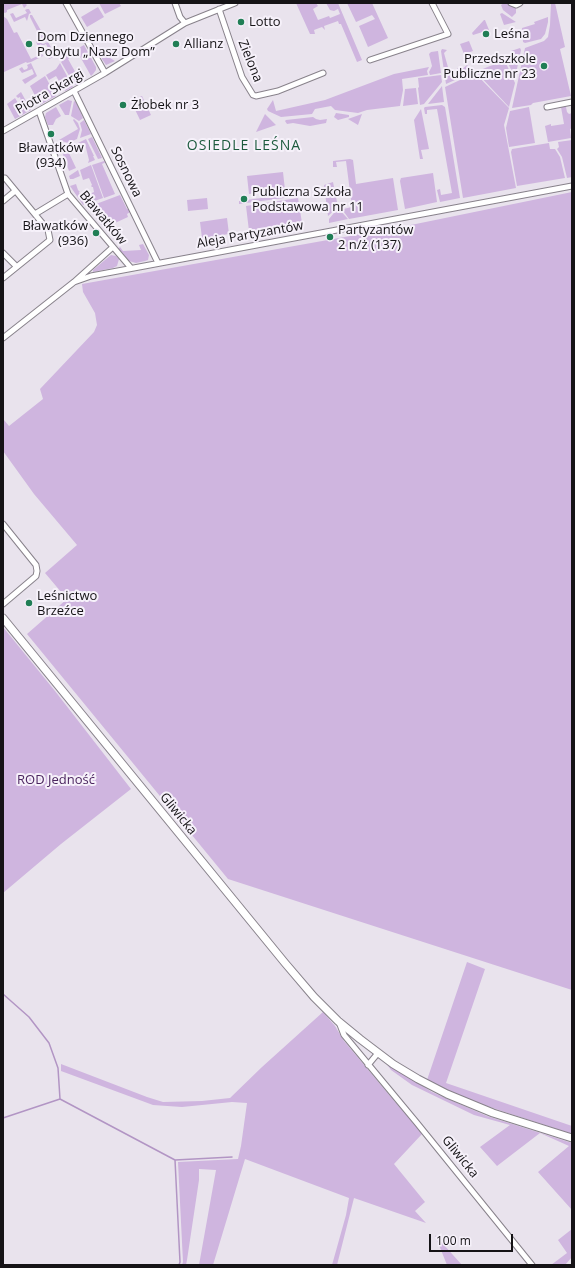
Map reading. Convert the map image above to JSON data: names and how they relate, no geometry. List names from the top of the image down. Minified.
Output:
{"streets":{"main road":["Gliwicka"],"street":["Zielona","Piotra Skargi","Sosnowa","Bławatków","Aleja Partyzantów"]},"crossings":[["Zielona","Piotra Skargi"],["Piotra Skargi","Sosnowa"],["Piotra Skargi","Bławatków"],["Sosnowa","Aleja Partyzantów"],["Bławatków","Aleja Partyzantów"]],"districts":["OSIEDLE LEŚNA"],"parks":["ROD Jedność"],"places":["Lotto","Leśna","Dom Dziennego Pobytu „Nasz Dom”","Allianz","Przedszkole Publiczne nr 23","Żłobek nr 3","Bławatków (934)","Publiczna Szkoła Podstawowa nr 11","Bławatków (936)","Partyzantów 2 n/ż (137)","Leśnictwo Brzeźce"],"scale_bar":"100 m"}
